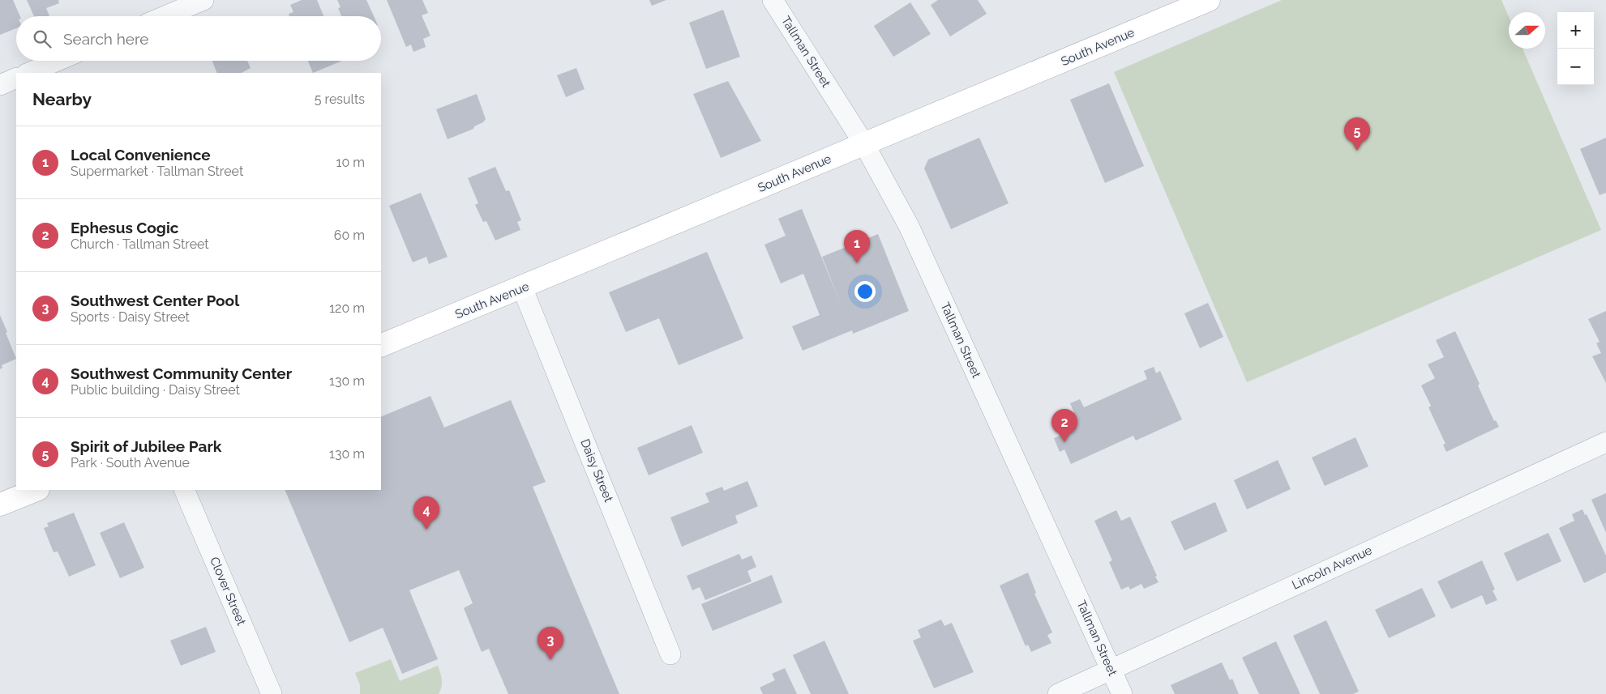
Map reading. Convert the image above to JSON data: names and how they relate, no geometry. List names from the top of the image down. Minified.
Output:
{"streets":{"main road":["South Avenue"],"street":["Tallman Street","Daisy Street","Lincoln Avenue","Clover Street"]},"crossings":[["South Avenue","Tallman Street"],["South Avenue","Daisy Street"],["Tallman Street","Lincoln Avenue"]],"north":"right","page":{"map_buttons":["+","−"],"search":"Search here","heading":["Nearby","5 results"],"pins":["5","1","2","4","3"],"list":[{"mark":"1","name":"Local Convenience","note":"Supermarket · Tallman Street","value":"10 m"},{"mark":"2","name":"Ephesus Cogic","note":"Church · Tallman Street","value":"60 m"},{"mark":"3","name":"Southwest Center Pool","note":"Sports · Daisy Street","value":"120 m"},{"mark":"4","name":"Southwest Community Center","note":"Public building · Daisy Street","value":"130 m"},{"mark":"5","name":"Spirit of Jubilee Park","note":"Park · South Avenue","value":"130 m"}]}}
